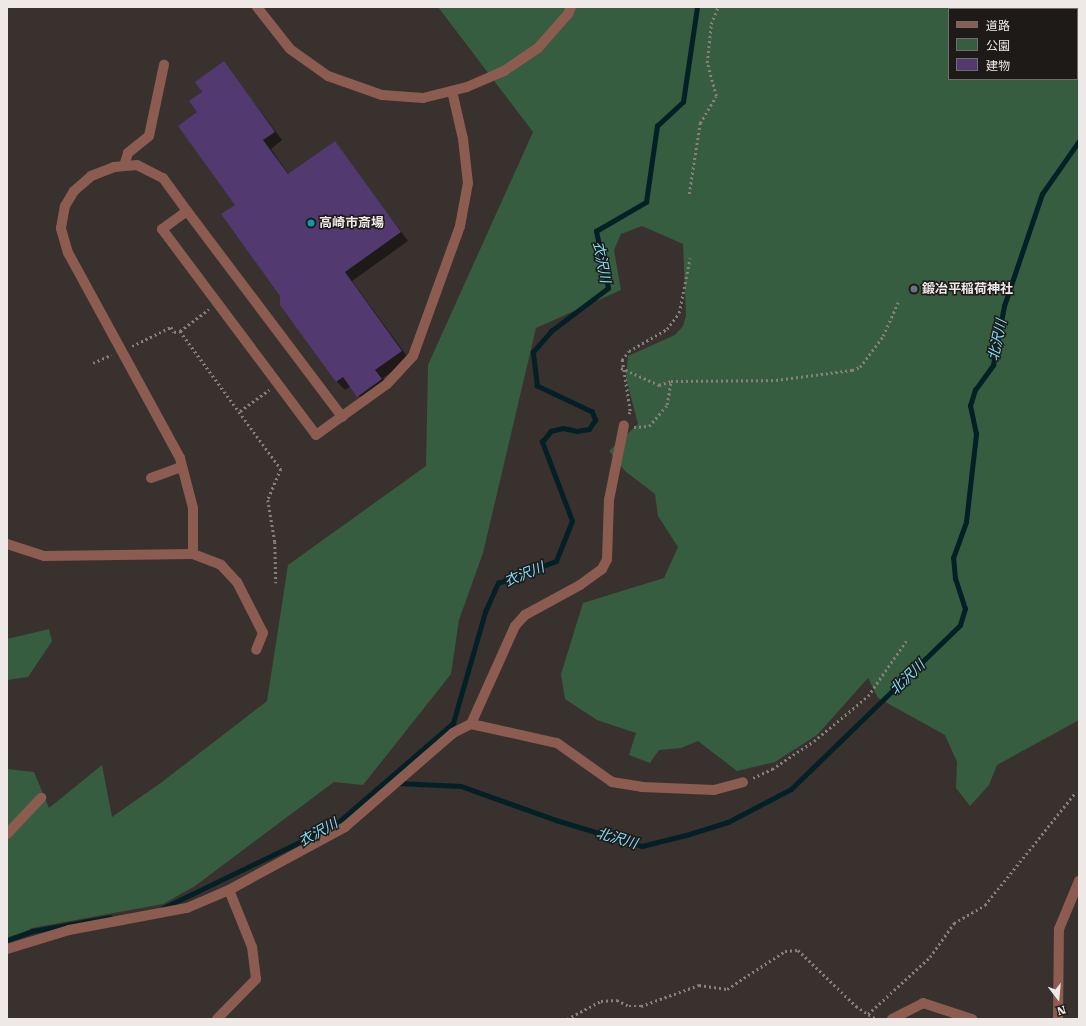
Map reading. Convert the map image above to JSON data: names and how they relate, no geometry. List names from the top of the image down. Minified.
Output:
{"water":["衣沢川","北沢川"],"places":["高崎市斎場","鍛冶平稲荷神社"],"legend":["道路","公園","建物"],"north":"bottom"}
